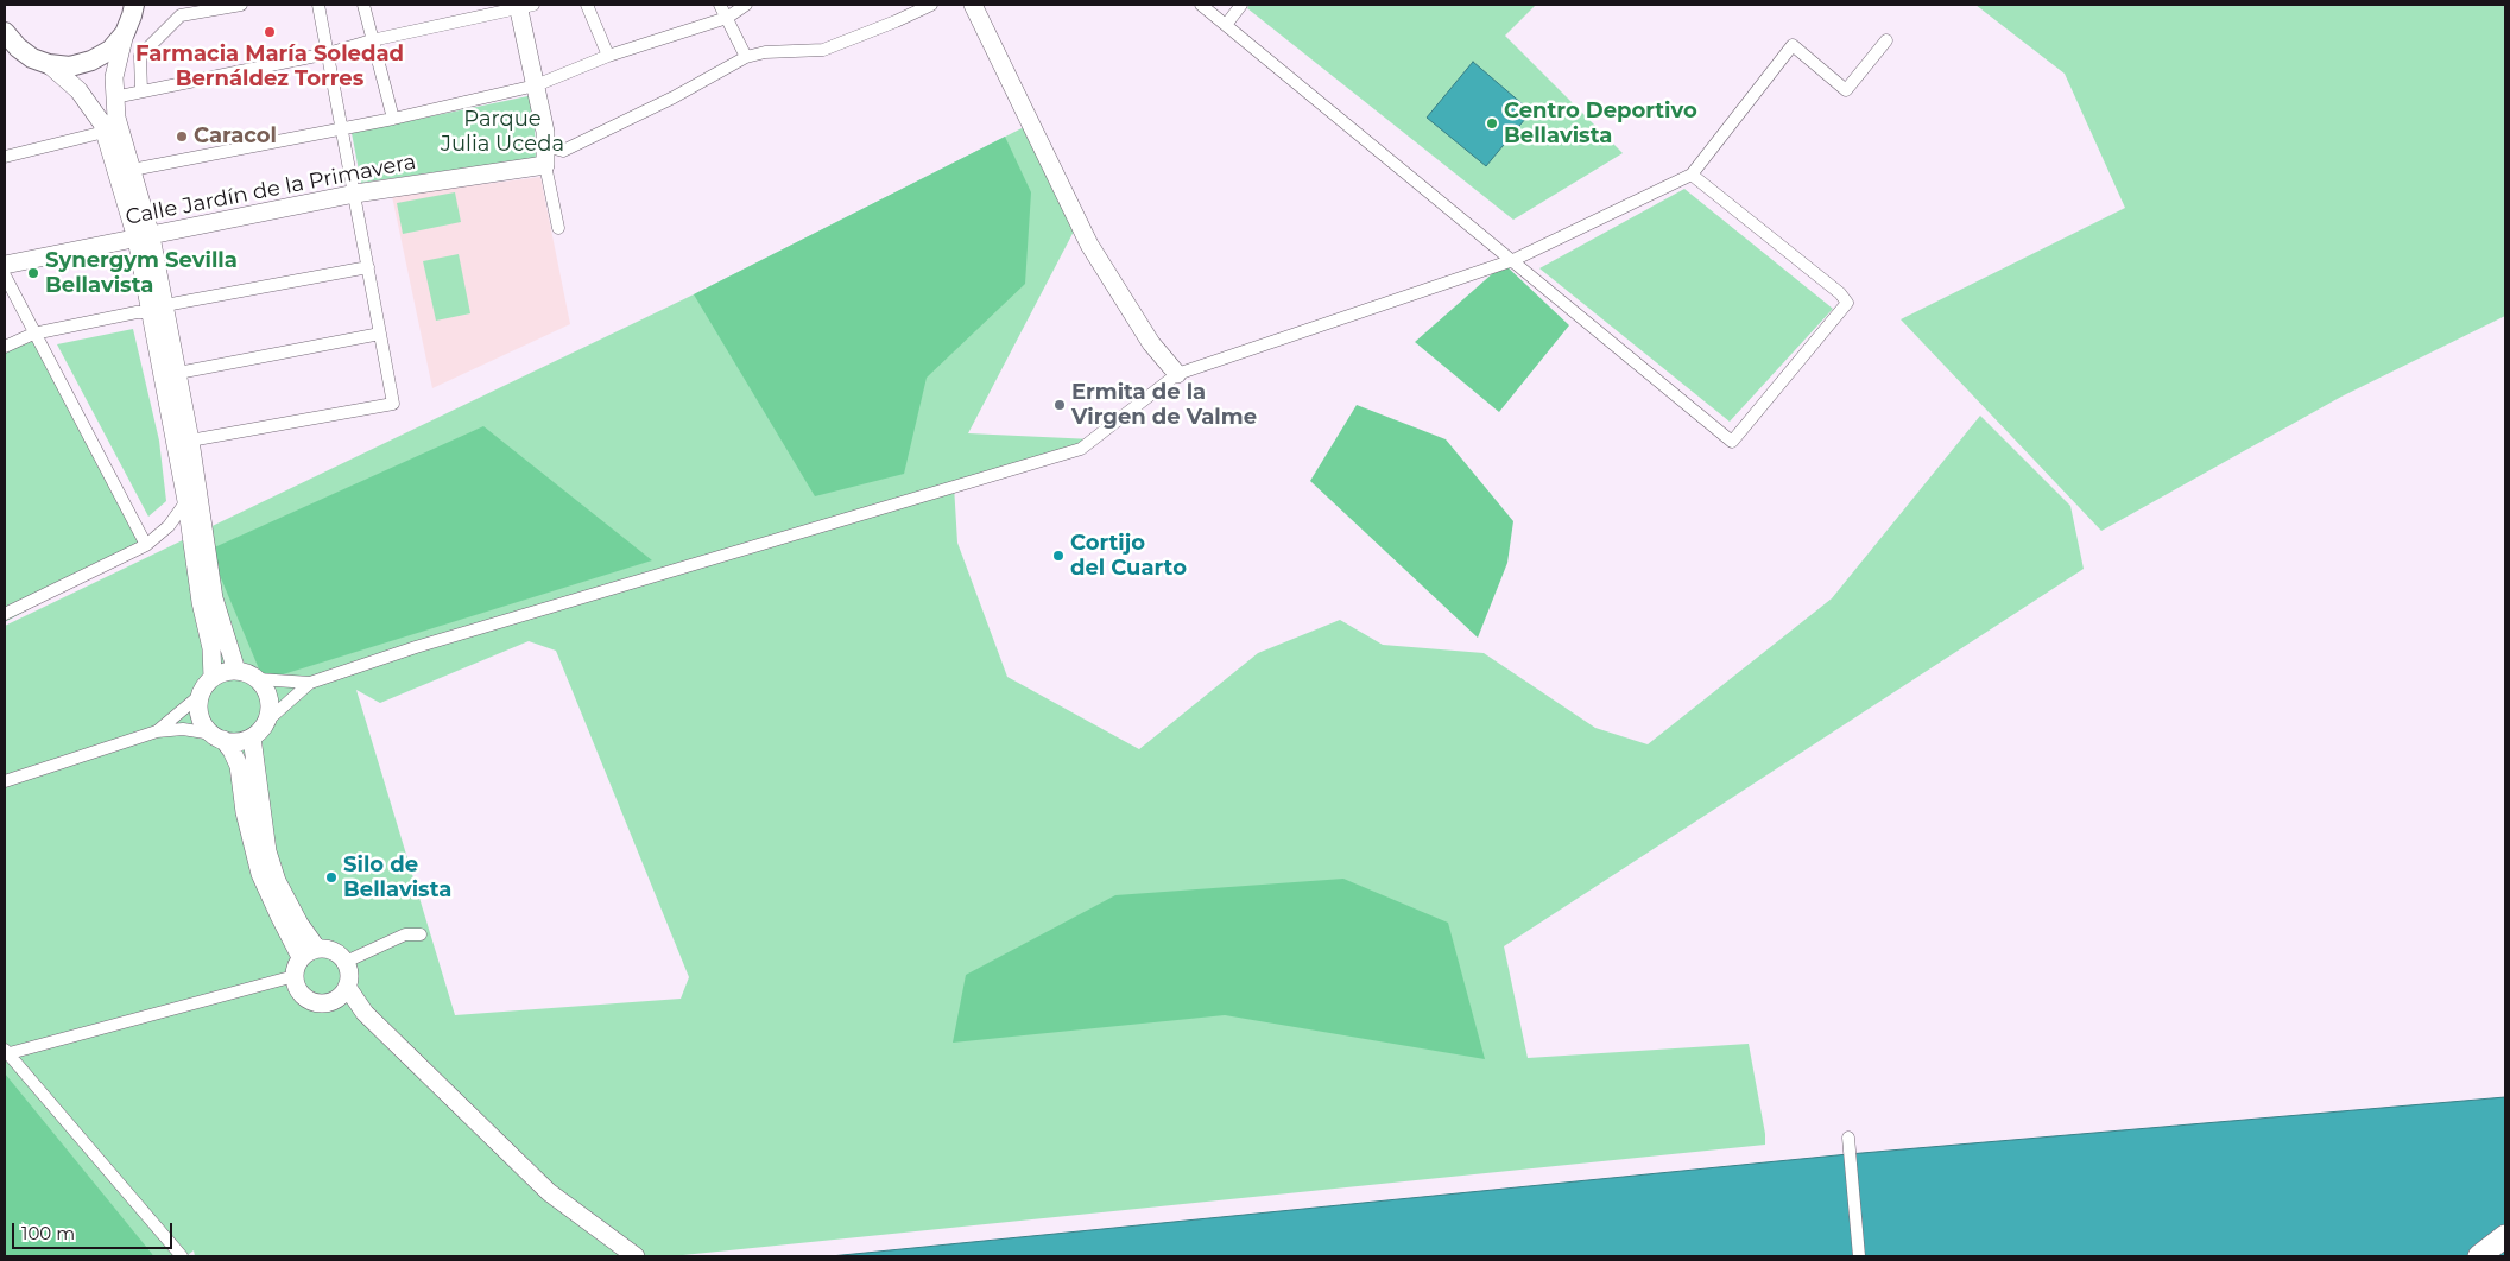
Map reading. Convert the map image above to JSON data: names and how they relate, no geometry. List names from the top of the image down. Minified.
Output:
{"streets":{"street":["Calle Jardín de la Primavera"]},"parks":["Parque Julia Uceda"],"places":["Farmacia María Soledad Bernáldez Torres","Centro Deportivo Bellavista","Caracol","Synergym Sevilla Bellavista","Ermita de la Virgen de Valme","Cortijo del Cuarto","Silo de Bellavista"],"scale_bar":"100 m"}
